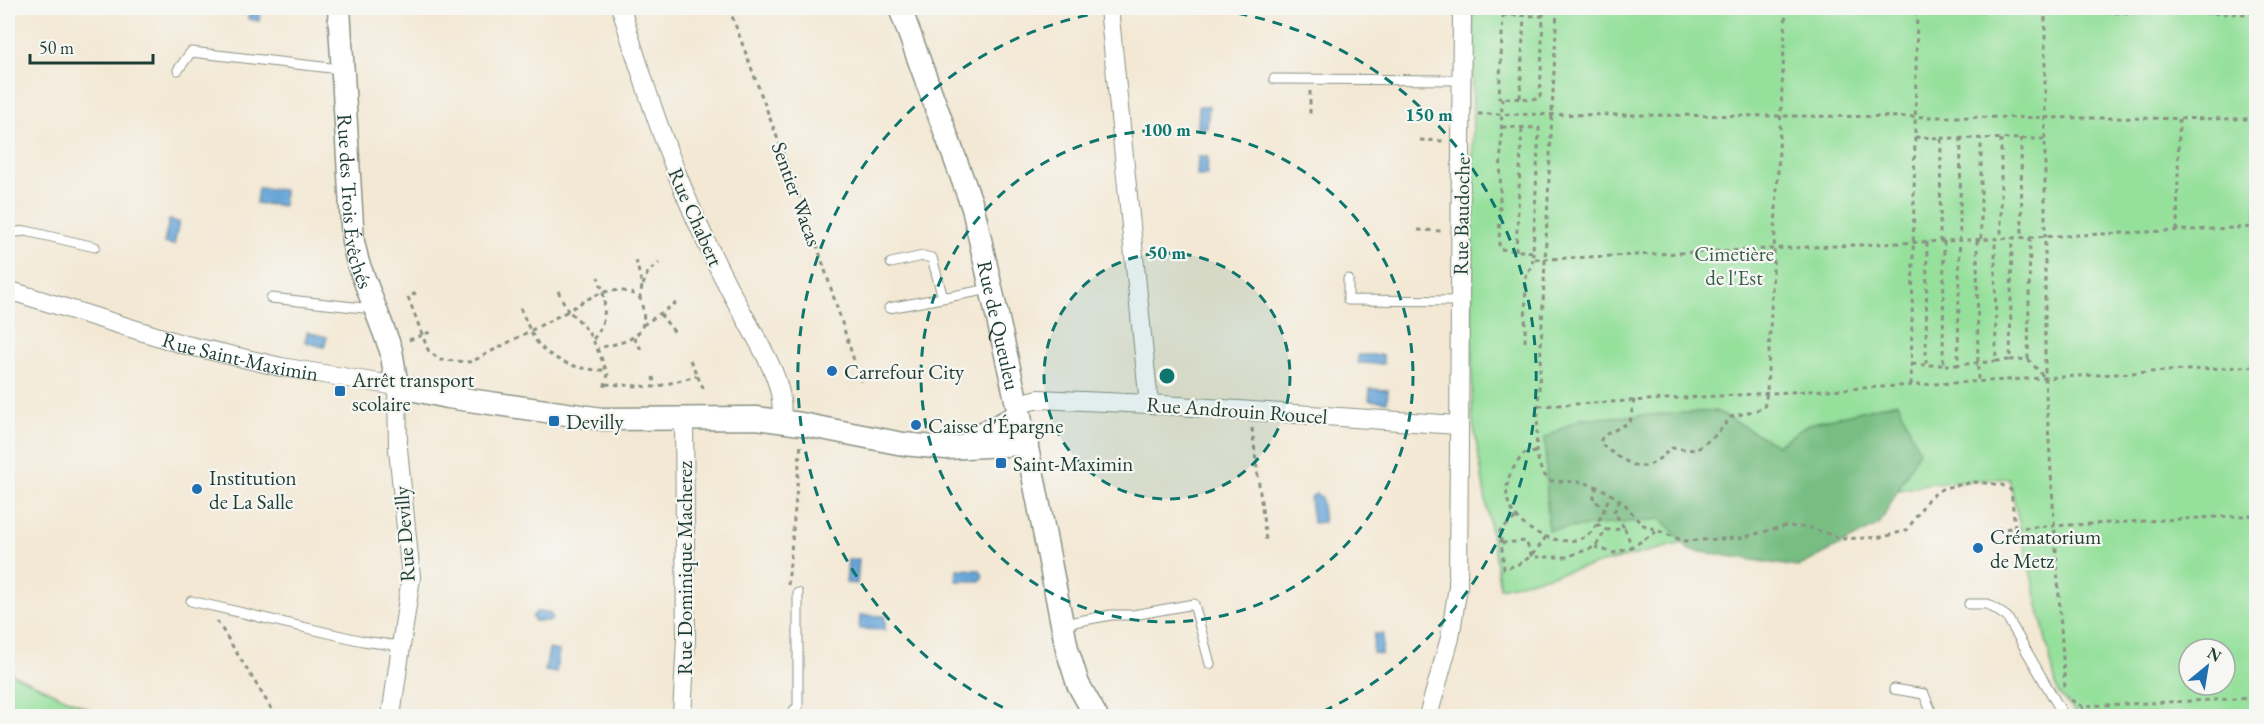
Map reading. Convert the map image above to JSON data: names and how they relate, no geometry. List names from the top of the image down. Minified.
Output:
{"streets":{"street":["Rue des Trois Évêchés","Rue Baudoche","Rue Chabert","Rue de Queuleu","Rue Saint-Maximin","Rue Androuin Roucel","Rue Devilly","Rue Dominique Macherez"],"path":["Sentier Wacas"]},"crossings":[["Rue des Trois Évêchés","Rue Saint-Maximin"],["Rue des Trois Évêchés","Rue Devilly"],["Rue Baudoche","Rue Androuin Roucel"],["Rue Chabert","Rue Saint-Maximin"],["Rue de Queuleu","Rue Saint-Maximin"],["Rue de Queuleu","Rue Androuin Roucel"],["Rue Saint-Maximin","Rue Devilly"],["Rue Saint-Maximin","Rue Dominique Macherez"]],"parks":["Cimetière de l'Est"],"places":{"other":["Carrefour City","Caisse d'Épargne","Institution de La Salle","Crématorium de Metz"],"transit":["Arrêt transport scolaire","Devilly","Saint-Maximin"]},"scale_bar":"50 m","north":"top right","rings":["150 m","100 m","50 m"]}
